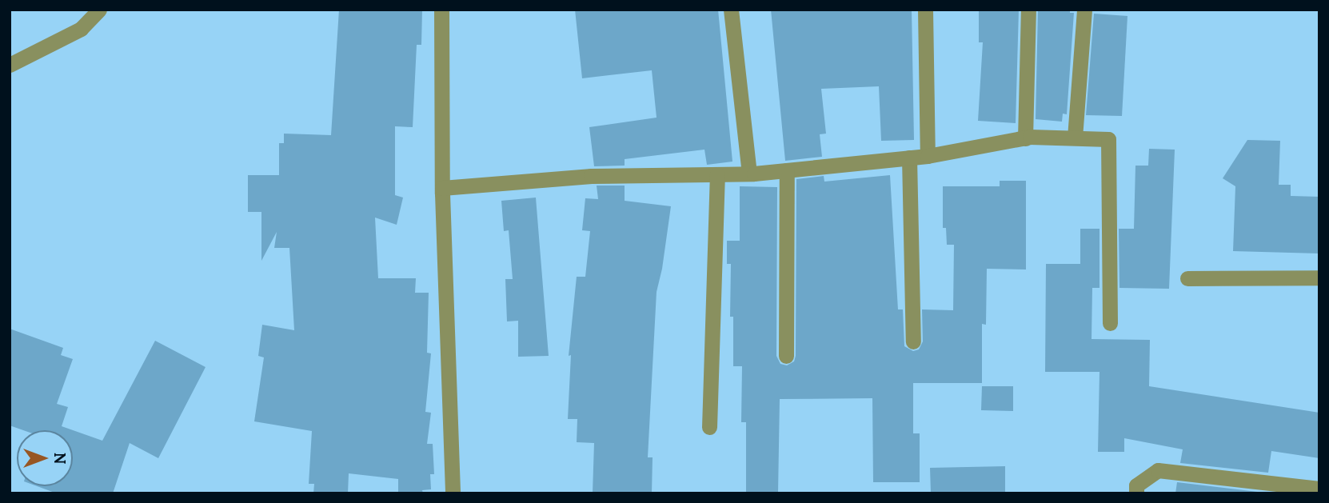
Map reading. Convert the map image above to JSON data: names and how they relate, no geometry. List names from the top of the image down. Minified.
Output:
{"north":"right"}
